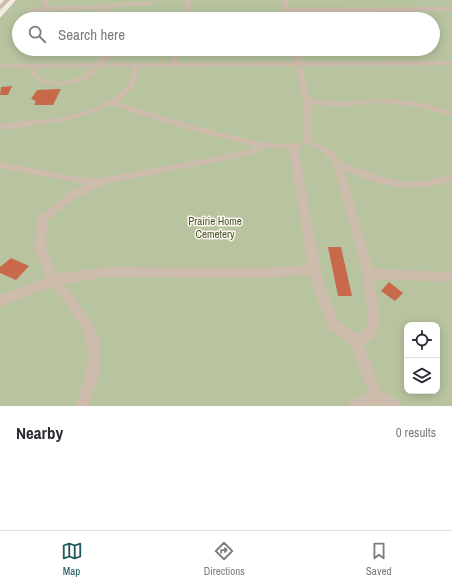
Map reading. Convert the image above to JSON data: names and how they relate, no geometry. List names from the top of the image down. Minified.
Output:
{"parks":["Prairie Home Cemetery"],"page":{"search":"Search here","heading":["Nearby","0 results"],"nav":["Map","Directions","Saved"]}}
